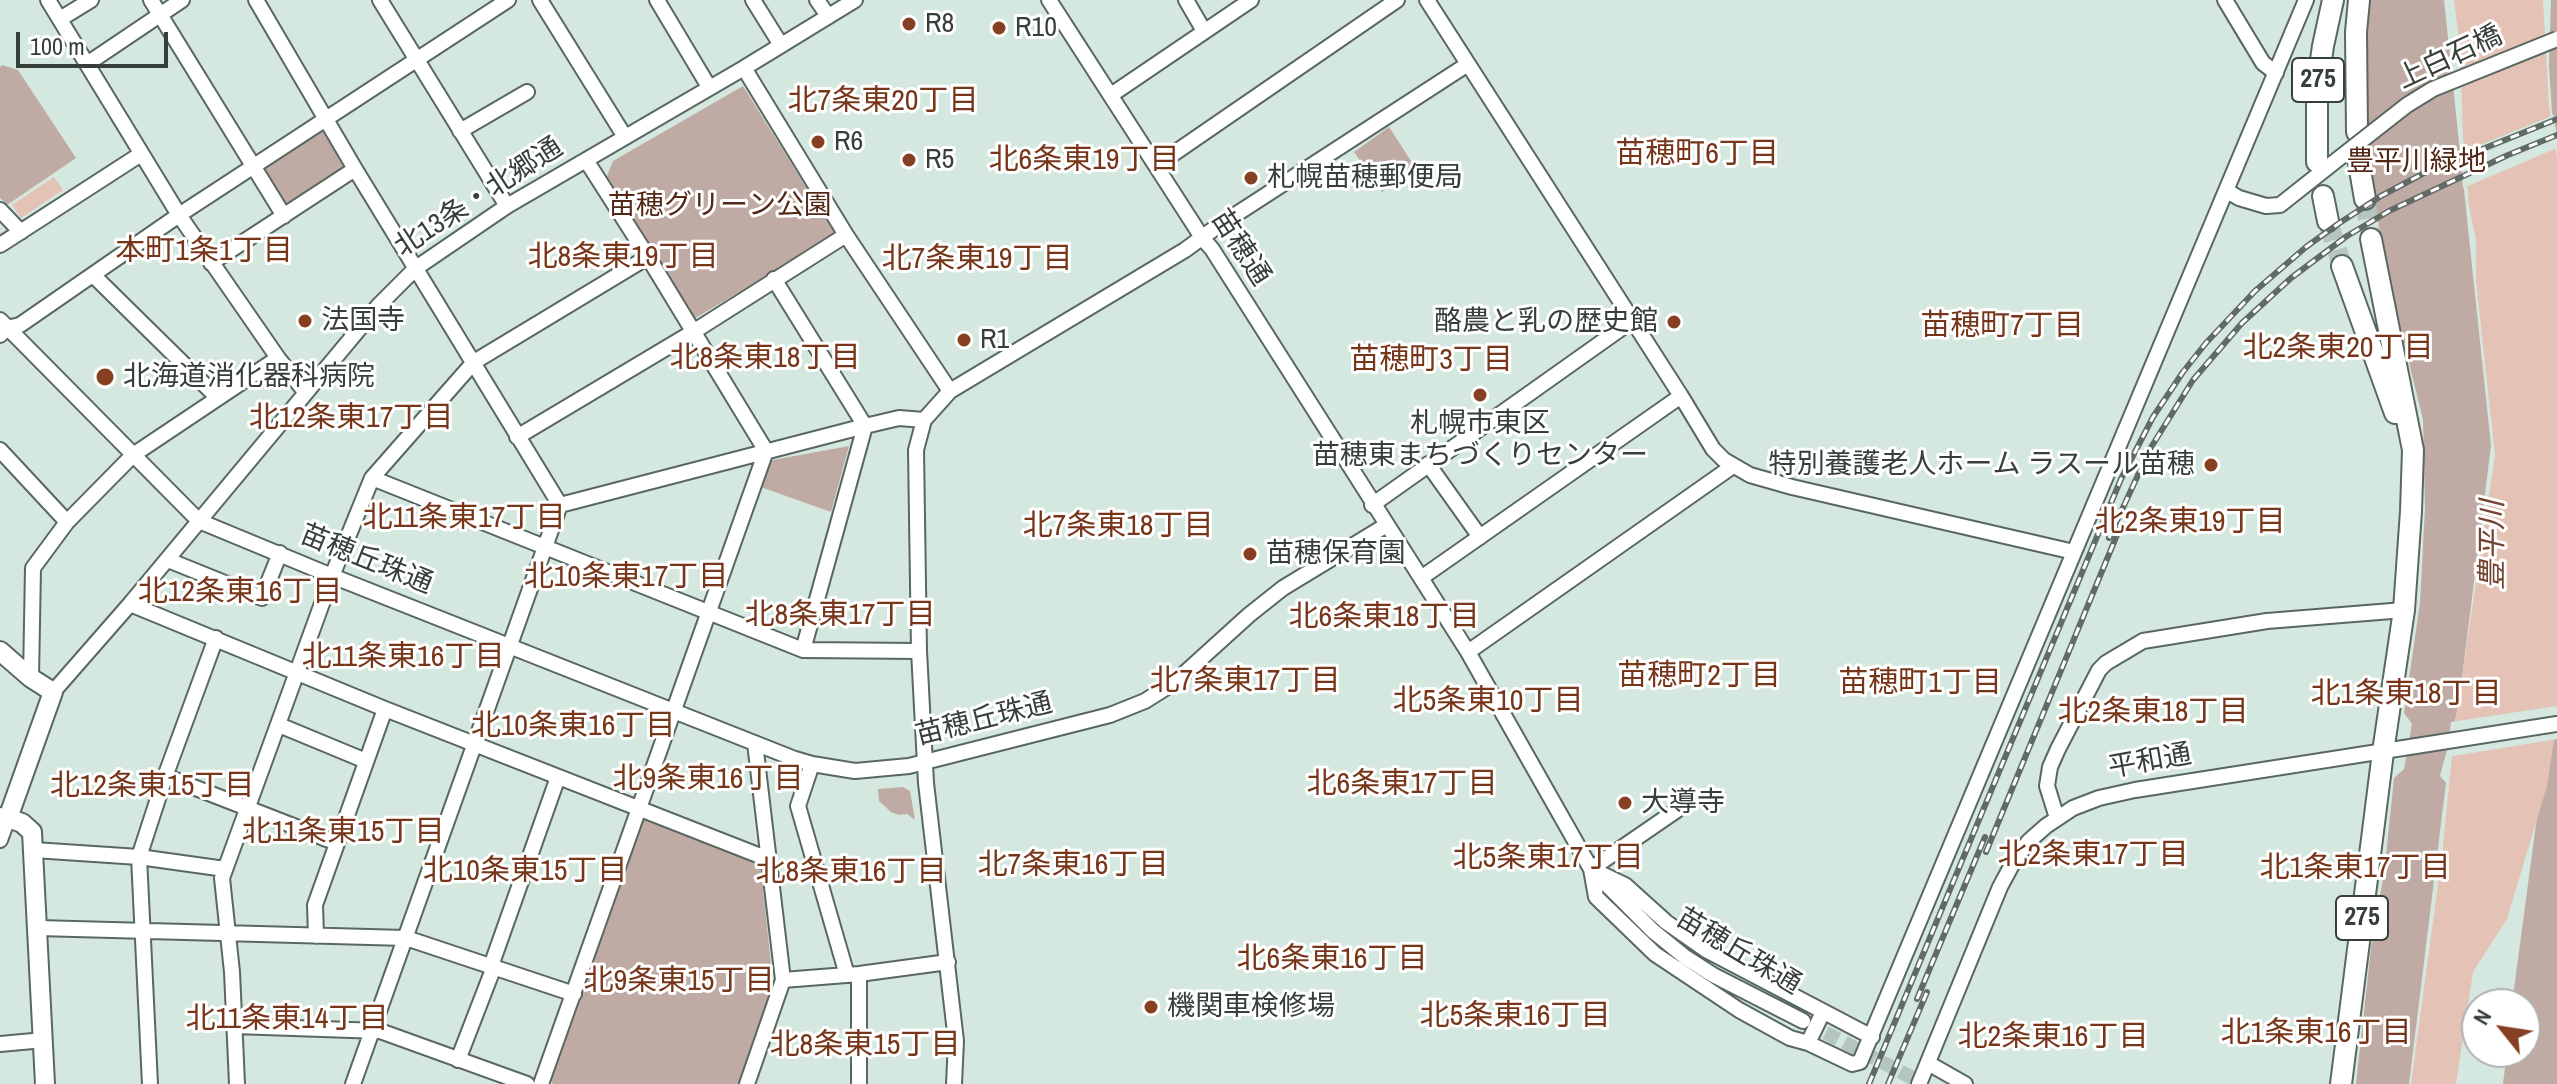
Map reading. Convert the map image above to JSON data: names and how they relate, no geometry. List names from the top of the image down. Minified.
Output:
{"streets":{"highway":["275"],"main road":["北13条・北郷通"],"street":["上白石橋","苗穂通","苗穂丘珠通","平和通"]},"crossings":[["上白石橋","275"],["275","平和通"],["北13条・北郷通","苗穂丘珠通"],["苗穂通","苗穂丘珠通"]],"districts":["北7条東20丁目","苗穂町6丁目","北6条東19丁目","本町1条1丁目","北8条東19丁目","北7条東19丁目","苗穂町7丁目","北2条東20丁目","北8条東18丁目","苗穂町3丁目","北12条東17丁目","北11条東17丁目","北2条東19丁目","北7条東18丁目","北10条東17丁目","北12条東16丁目","北8条東17丁目","北6条東18丁目","北11条東16丁目","苗穂町2丁目","北7条東17丁目","苗穂町1丁目","北1条東18丁目","北5条東10丁目","北2条東18丁目","北10条東16丁目","北9条東16丁目","北6条東17丁目","北12条東15丁目","北11条東15丁目","北2条東17丁目","北5条東17丁目","北7条東16丁目","北1条東17丁目","北10条東15丁目","北8条東16丁目","北6条東16丁目","北9条東15丁目","北5条東16丁目","北11条東14丁目","北1条東16丁目","北2条東16丁目","北8条東15丁目"],"water":["豊平川"],"parks":["豊平川緑地","苗穂グリーン公園"],"places":["R8","R10","R6","R5","札幌苗穂郵便局","法国寺","酪農と乳の歴史館","R1","北海道消化器科病院","札幌市東区 苗穂東まちづくりセンター","特別養護老人ホーム ラスール苗穂","苗穂保育園","大導寺","機関車検修場"],"scale_bar":"100 m","north":"top left"}
